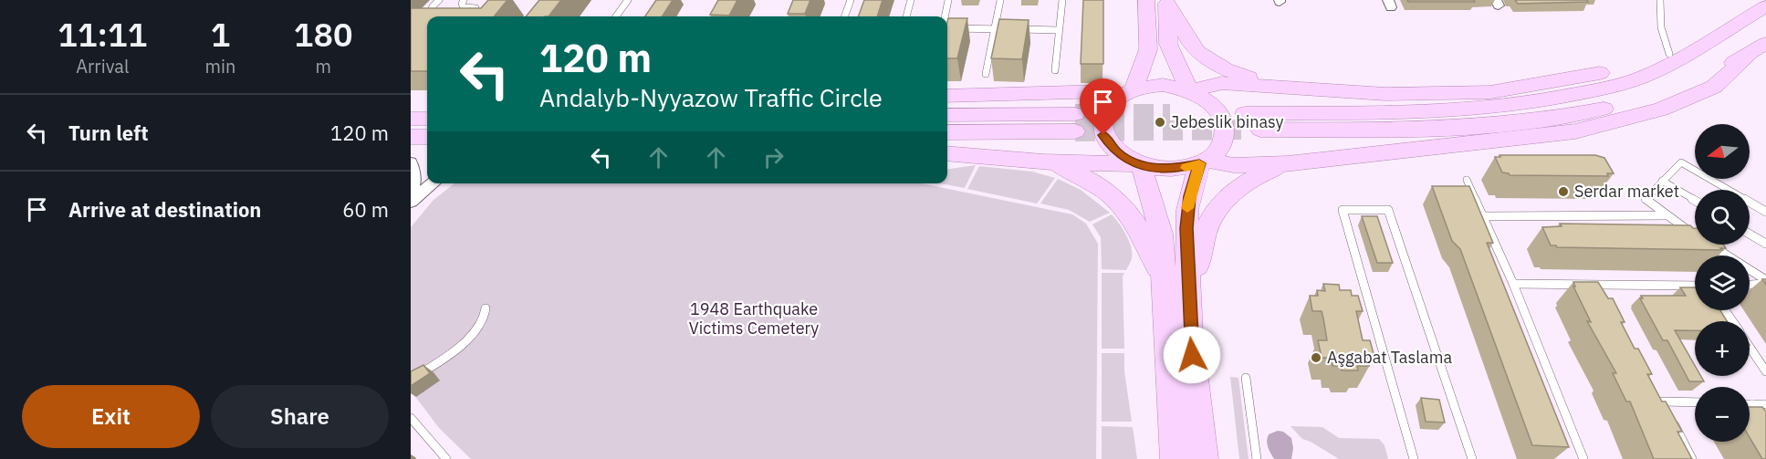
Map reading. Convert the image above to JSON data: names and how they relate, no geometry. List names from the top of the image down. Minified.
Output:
{"parks":["1948 Earthquake Victims Cemetery"],"places":["Jebeslik binasy","Serdar market","Aşgabat Taslama"],"north":"left","page":{"eta":["11:11","Arrival","1","min","180","m"],"turn":["120 m","Andalyb-Nyyazow Traffic Circle"],"list":[{"name":"Turn left","value":"120 m"},{"name":"Arrive at destination","value":"60 m"}],"map_buttons":["+","−"],"buttons":["Exit","Share"]}}
